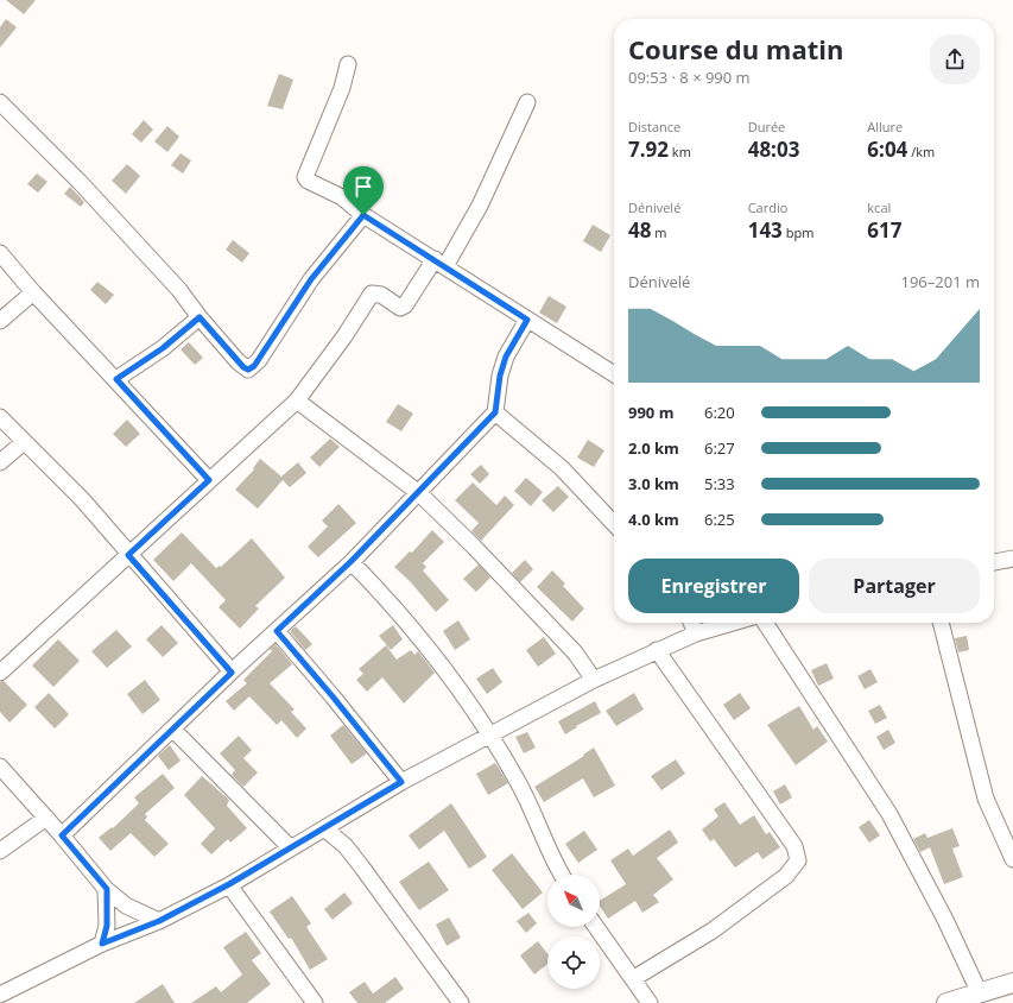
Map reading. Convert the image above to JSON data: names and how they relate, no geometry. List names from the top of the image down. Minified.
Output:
{"north":"top left","page":{"heading":["Course du matin","09:53 · 8 × 990 m"],"stats":[["Distance","7.92 km"],["Durée","48:03"],["Allure","6:04 /km"],["Dénivelé","48 m"],["Cardio","143 bpm"],["kcal","617"]],"chart":["Dénivelé","196–201 m"],"list":[{"name":"990 m","note":"6:20"},{"name":"2.0 km","note":"6:27"},{"name":"3.0 km","note":"5:33"},{"name":"4.0 km","note":"6:25"}],"buttons":["Enregistrer","Partager"]}}
